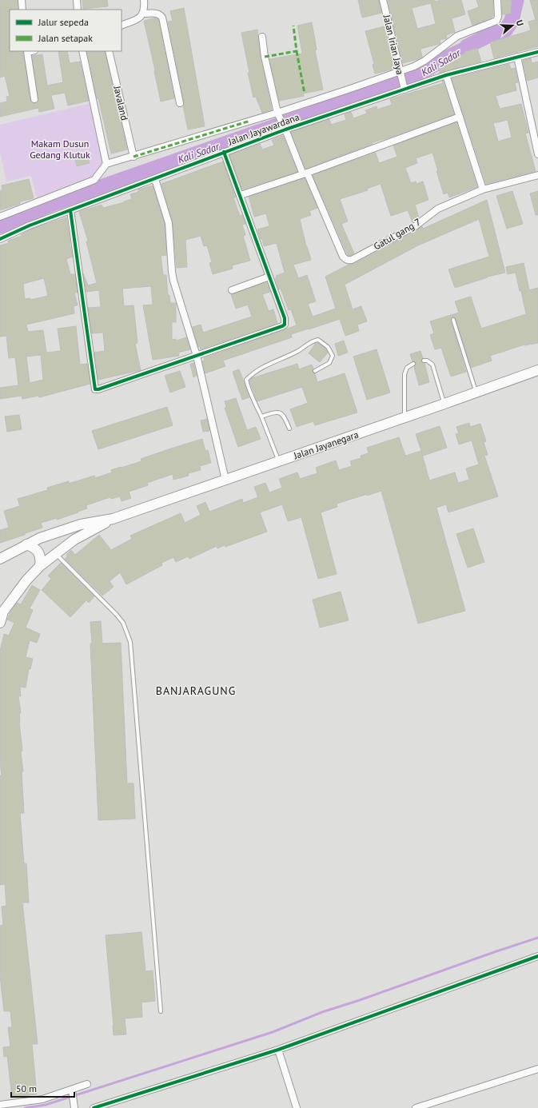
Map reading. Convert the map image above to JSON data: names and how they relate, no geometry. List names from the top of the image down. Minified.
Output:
{"streets":{"main road":["Jalan Jayanegara"],"street":["Jalan Irian Jaya","Javaland","Jalan Jayawardana","Gatul gang 7"]},"crossings":[["Jalan Irian Jaya","Jalan Jayawardana"]],"districts":["BANJARAGUNG"],"water":["Kali Sadar"],"parks":["Makam Dusun Gedang Klutuk"],"legend":["Jalur sepeda","Jalan setapak"],"scale_bar":"50 m","north":"right"}
